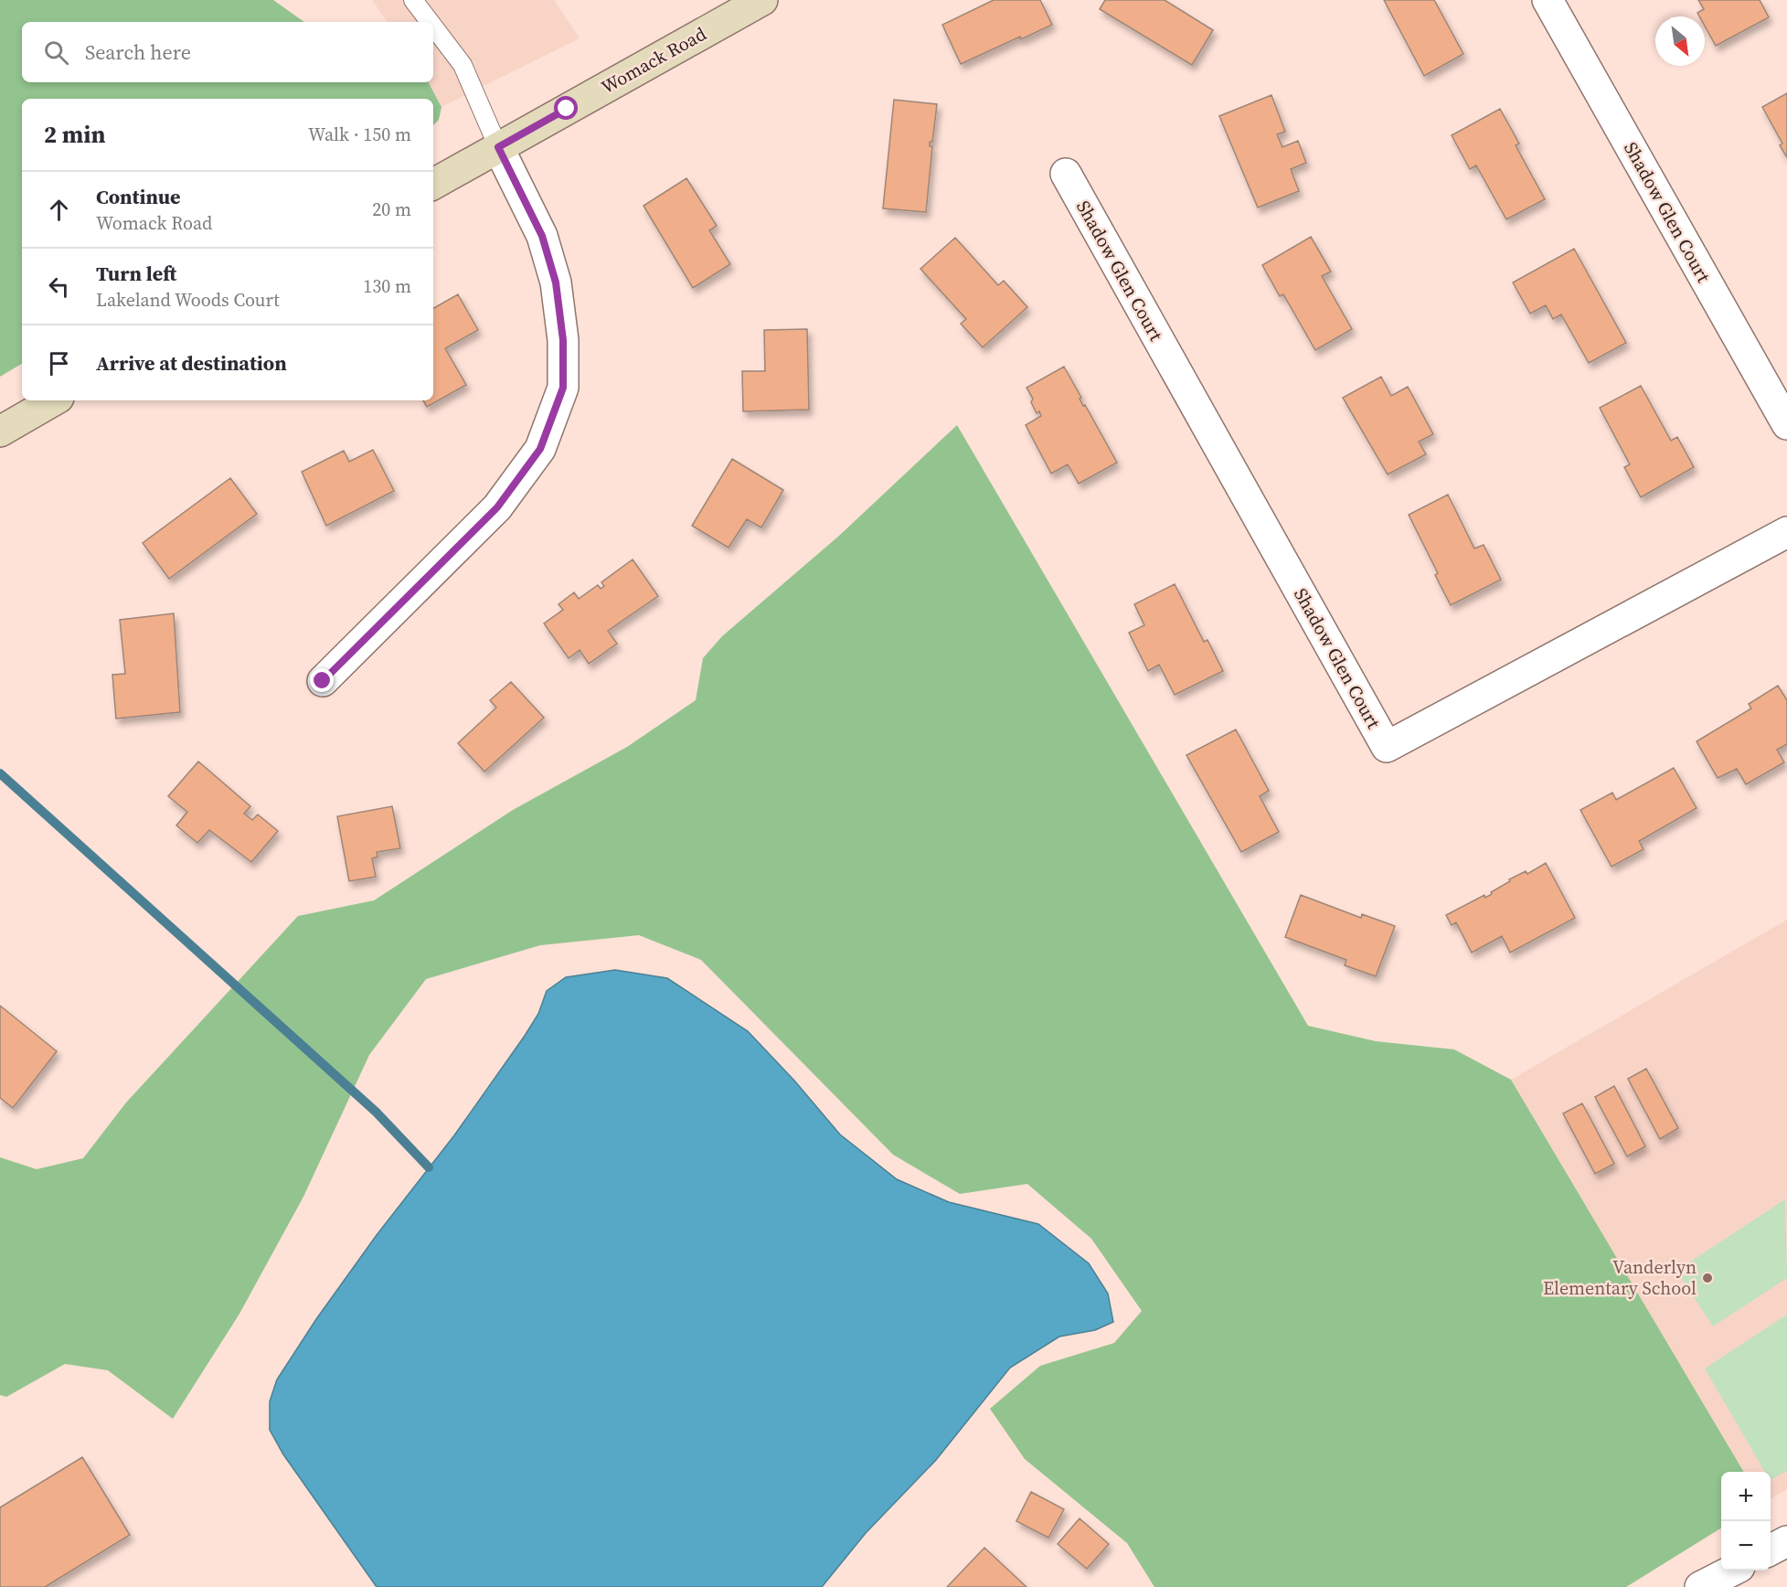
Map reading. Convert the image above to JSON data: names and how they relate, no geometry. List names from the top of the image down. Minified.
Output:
{"streets":{"street":["Womack Road","Shadow Glen Court"]},"places":["Vanderlyn Elementary School"],"north":"bottom right","page":{"search":"Search here","heading":["2 min","Walk · 150 m"],"list":[["Continue","Womack Road","20 m"],["Turn left","Lakeland Woods Court","130 m"],"Arrive at destination"],"map_buttons":["+","−"]}}
